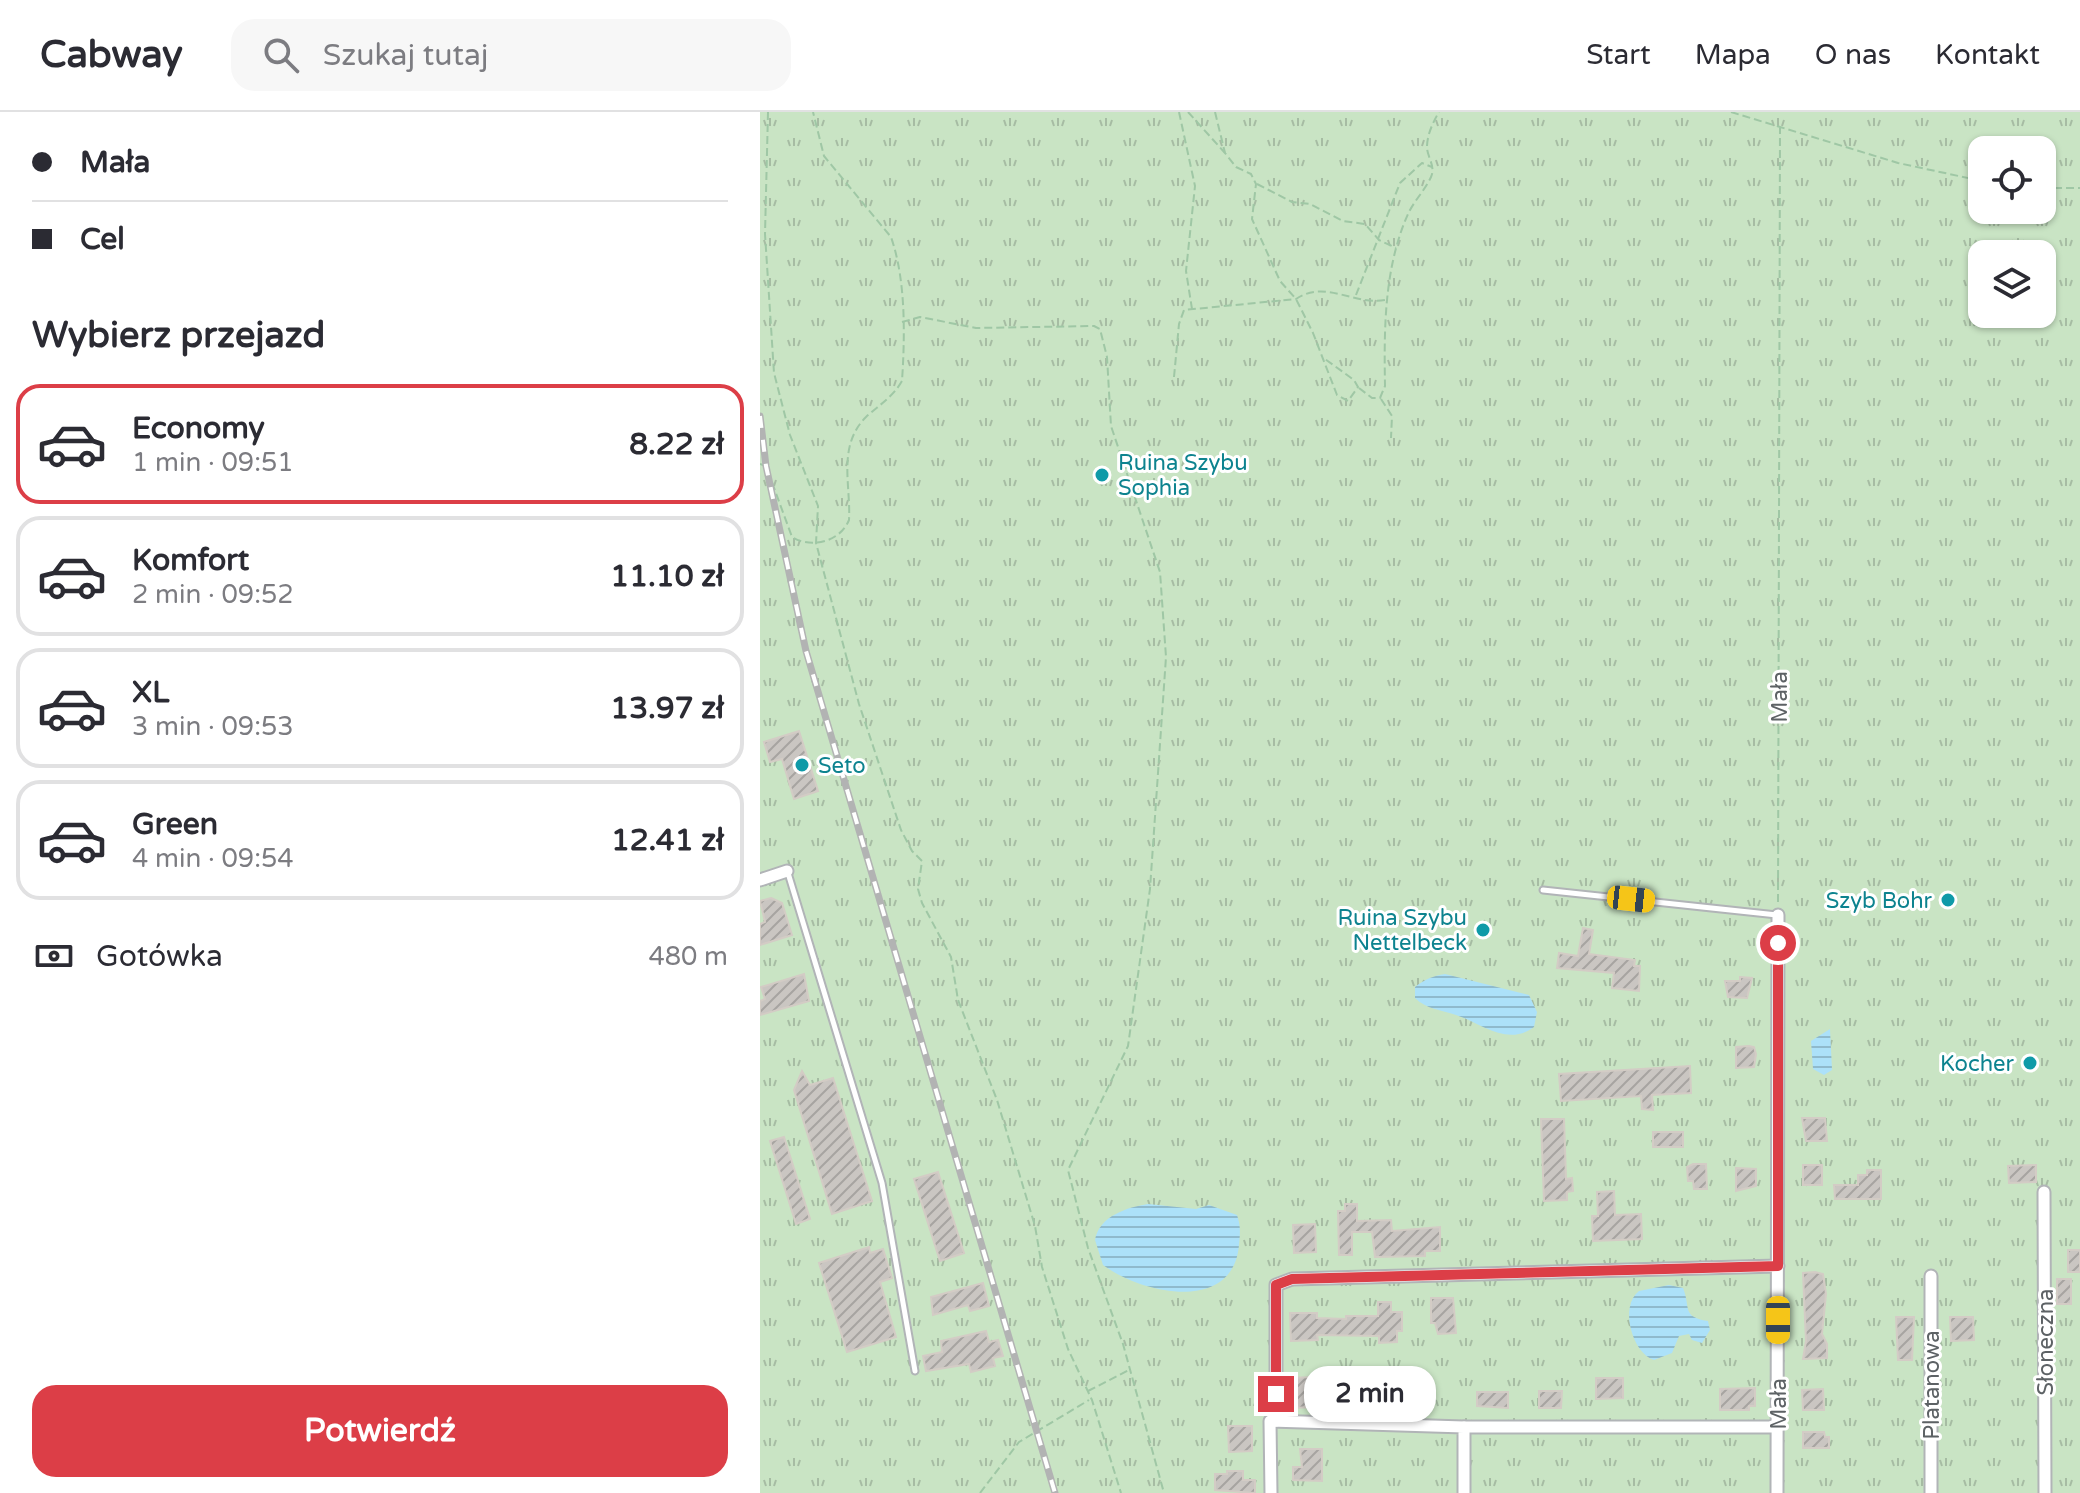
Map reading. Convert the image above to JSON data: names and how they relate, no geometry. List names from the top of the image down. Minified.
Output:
{"streets":{"street":["Mała","Słoneczna","Platanowa"]},"places":["Ruina Szybu Sophia","Seto","Szyb Bohr","Ruina Szybu Nettelbeck","Kocher"],"page":{"header":"Cabway","search":"Szukaj tutaj","nav":["Start","Mapa","O nas","Kontakt"],"banner":["Mała","Cel"],"heading":"Wybierz przejazd","list":[{"name":"Economy","note":"1 min · 09:51","value":"8.22 zł"},{"name":"Komfort","note":"2 min · 09:52","value":"11.10 zł"},{"name":"XL","note":"3 min · 09:53","value":"13.97 zł"},{"name":"Green","note":"4 min · 09:54","value":"12.41 zł"}],"pay":["Gotówka","480 m"],"bubble":"2 min","buttons":"Potwierdź"}}
